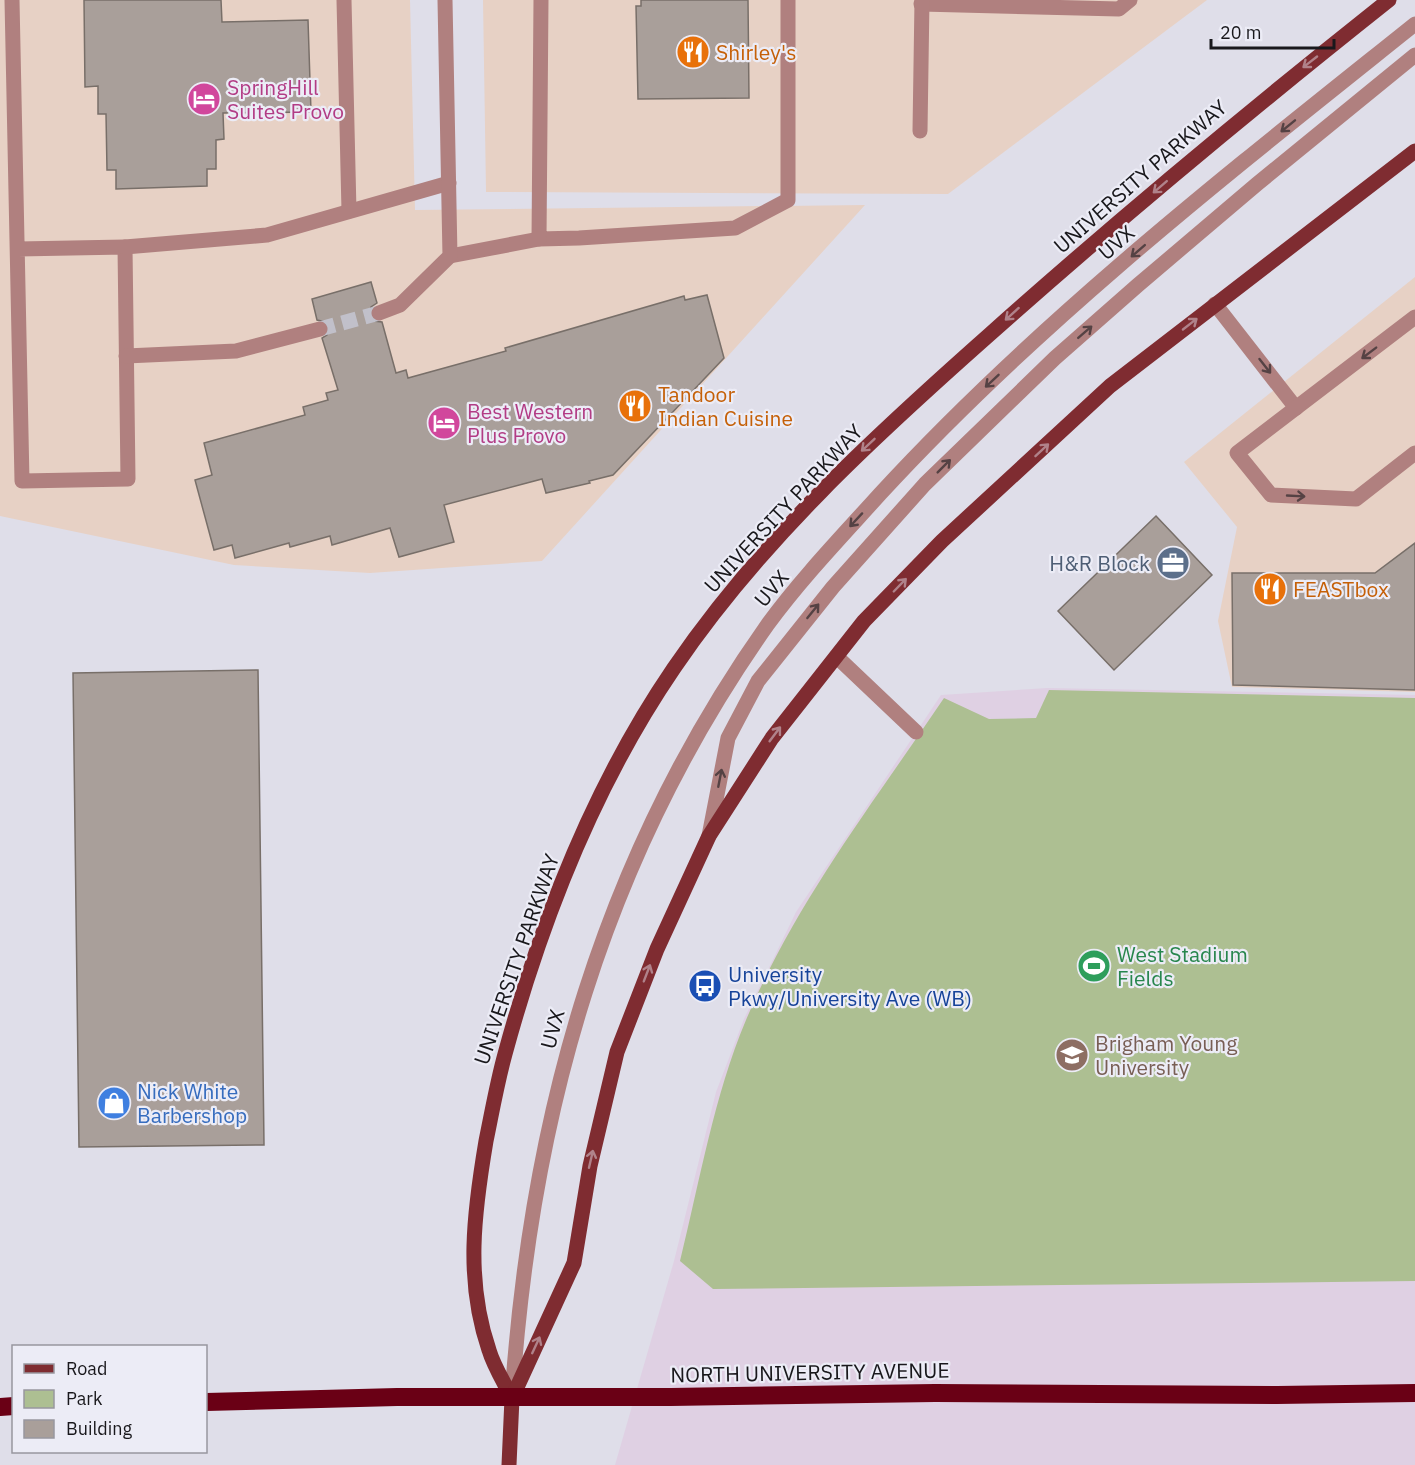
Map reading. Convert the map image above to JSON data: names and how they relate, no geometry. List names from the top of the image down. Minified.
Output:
{"streets":{"highway":["NORTH UNIVERSITY AVENUE"],"main road":["UNIVERSITY PARKWAY"],"lane":["UVX"]},"crossings":[["UNIVERSITY PARKWAY","UVX"],["UNIVERSITY PARKWAY","NORTH UNIVERSITY AVENUE"],["UVX","NORTH UNIVERSITY AVENUE"]],"places":{"restaurant":["Shirley's","Tandoor Indian Cuisine","FEASTbox"],"hotel":["SpringHill Suites Provo","Best Western Plus Provo"],"office":["H&R Block"],"sports":["West Stadium Fields"],"bus stop":["University Pkwy/University Ave (WB)"],"school or university":["Brigham Young University"],"shop":["Nick White Barbershop"]},"legend":["Road","Park","Building"],"scale_bar":"20 m"}
